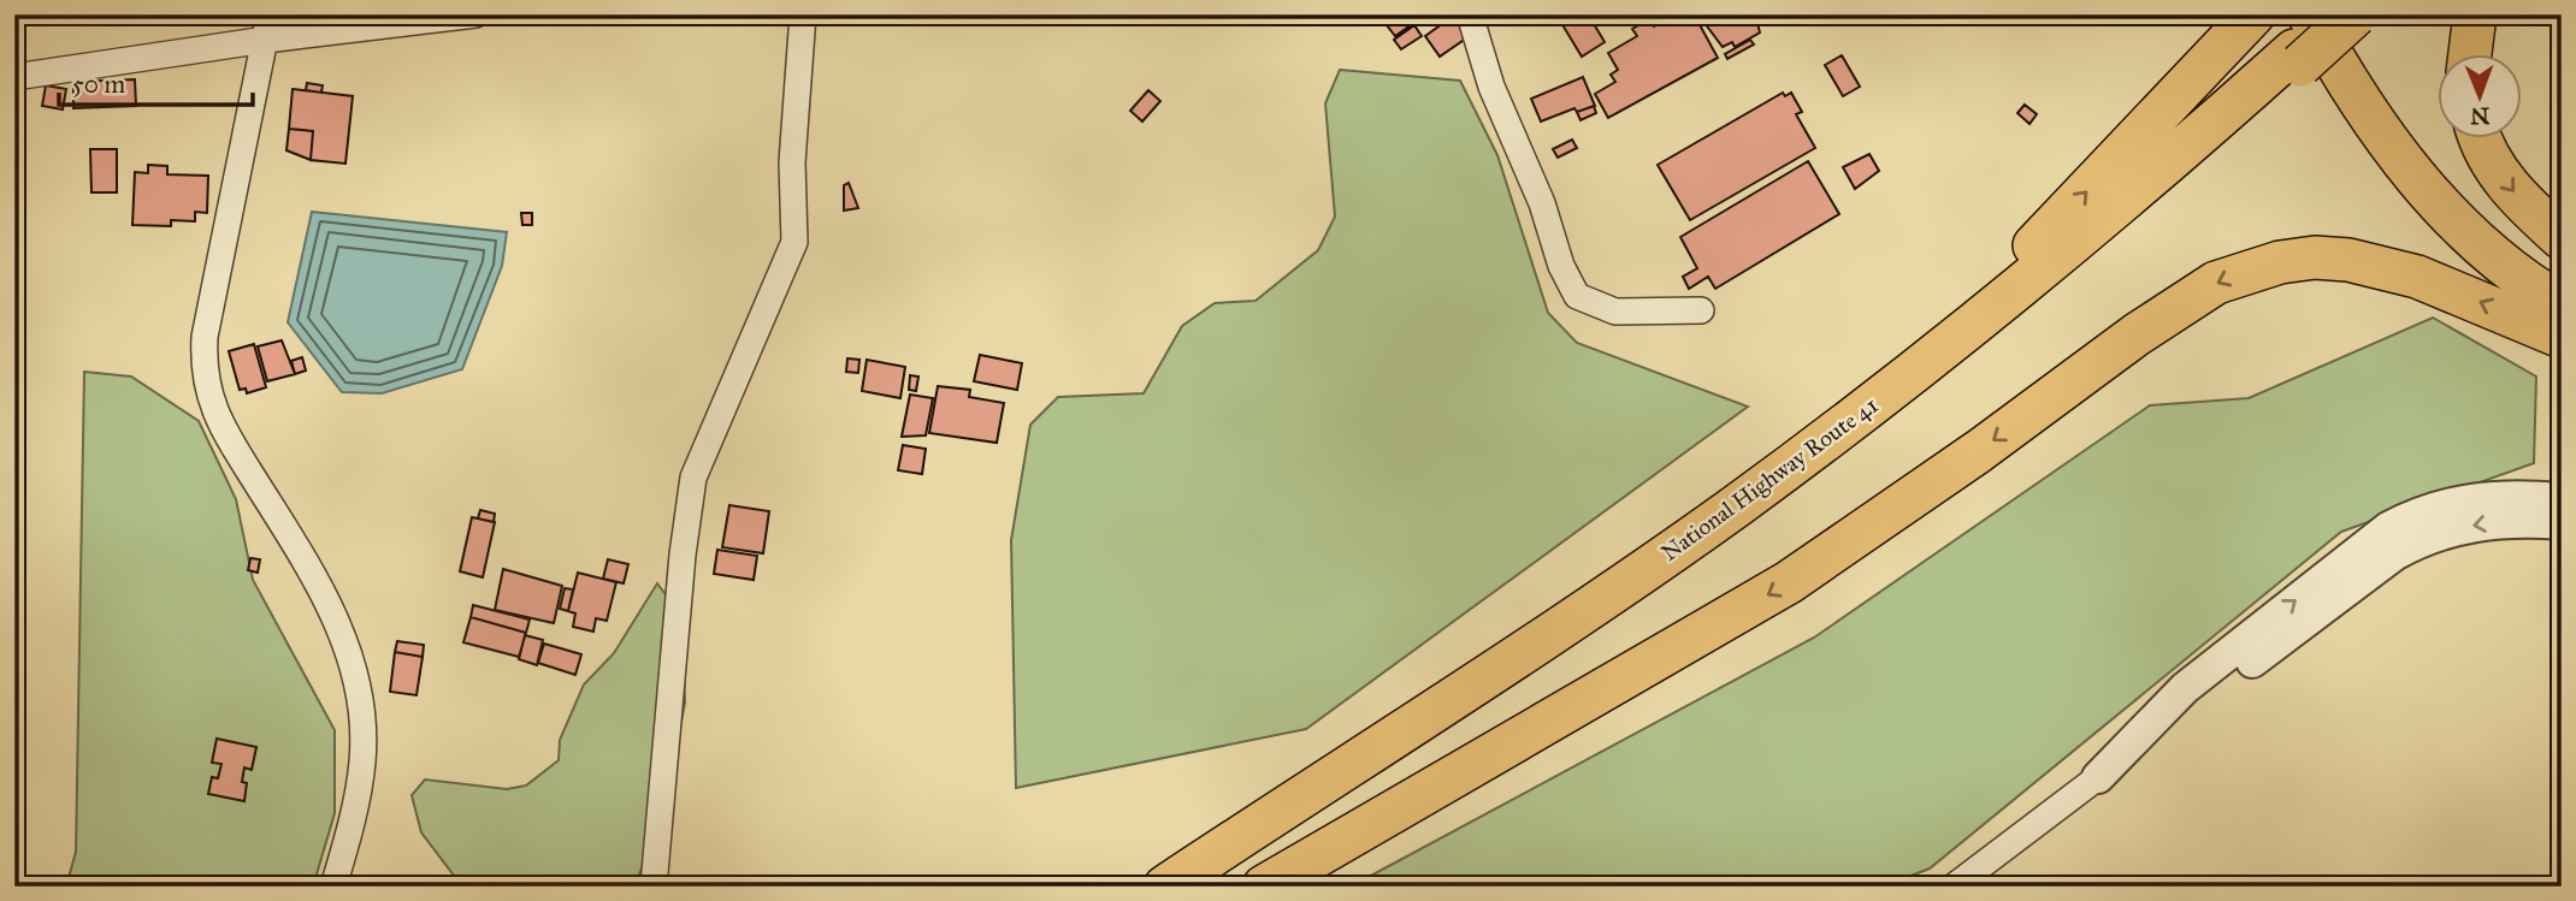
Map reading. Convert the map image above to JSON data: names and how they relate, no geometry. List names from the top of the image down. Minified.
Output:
{"streets":{"highway":["National Highway Route 41"]},"scale_bar":"50 m","north":"bottom"}
